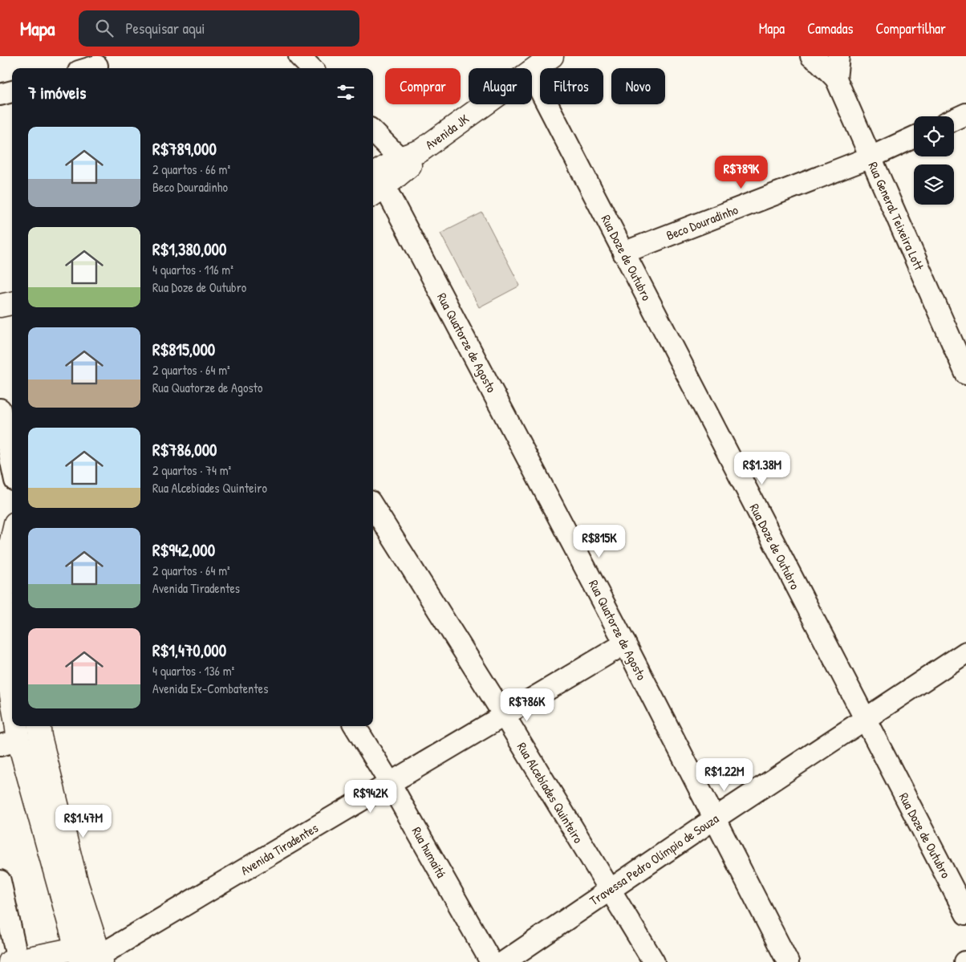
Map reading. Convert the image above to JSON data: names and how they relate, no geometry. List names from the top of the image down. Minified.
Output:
{"streets":{"main road":["Avenida JK","Avenida Tiradentes"],"street":["Rua General Teixeira Lott","Beco Douradinho","Rua Doze de Outubro","Rua Quatorze de Agosto","Rua Alcebíades Quinteiro","Rua humaitá","Travessa Pedro Olímpio de Souza"]},"crossings":[["Avenida JK","Rua Quatorze de Agosto"],["Rua General Teixeira Lott","Beco Douradinho"],["Beco Douradinho","Rua Doze de Outubro"],["Rua Doze de Outubro","Travessa Pedro Olímpio de Souza"],["Rua Quatorze de Agosto","Avenida Tiradentes"],["Rua Quatorze de Agosto","Travessa Pedro Olímpio de Souza"],["Rua Alcebíades Quinteiro","Avenida Tiradentes"],["Rua Alcebíades Quinteiro","Travessa Pedro Olímpio de Souza"],["Avenida Tiradentes","Rua humaitá"]],"page":{"header":"Mapa","search":"Pesquisar aqui","nav":["Mapa","Camadas","Compartilhar"],"chip":["Comprar","Alugar","Filtros","Novo"],"heading":"7 imóveis","list":[{"name":"R$789,000","note":"2 quartos · 66 m² · Beco Douradinho"},{"name":"R$1,380,000","note":"4 quartos · 116 m² · Rua Doze de Outubro"},{"name":"R$815,000","note":"2 quartos · 64 m² · Rua Quatorze de Agosto"},{"name":"R$786,000","note":"2 quartos · 74 m² · Rua Alcebíades Quinteiro"},{"name":"R$942,000","note":"2 quartos · 64 m² · Avenida Tiradentes"},{"name":"R$1,470,000","note":"4 quartos · 136 m² · Avenida Ex-Combatentes"}],"price":["R$789K","R$1.38M","R$815K","R$786K","R$1.22M","R$942K","R$1.47M"]}}
